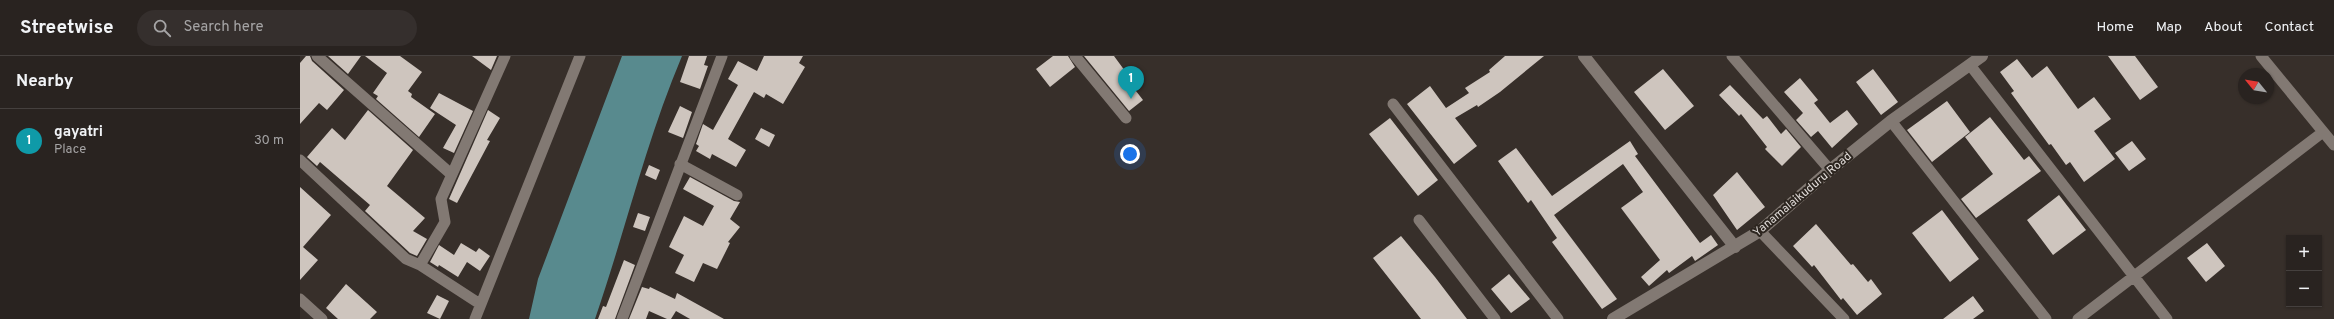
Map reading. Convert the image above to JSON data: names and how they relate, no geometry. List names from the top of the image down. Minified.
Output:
{"streets":{"street":["Yanamalaikuduru Road"]},"north":"top left","page":{"header":"Streetwise","search":"Search here","nav":["Home","Map","About","Contact"],"heading":"Nearby","pins":"1","list":[{"mark":"1","name":"gayatri","note":"Place","value":"30 m"}],"map_buttons":["+","−"]}}
